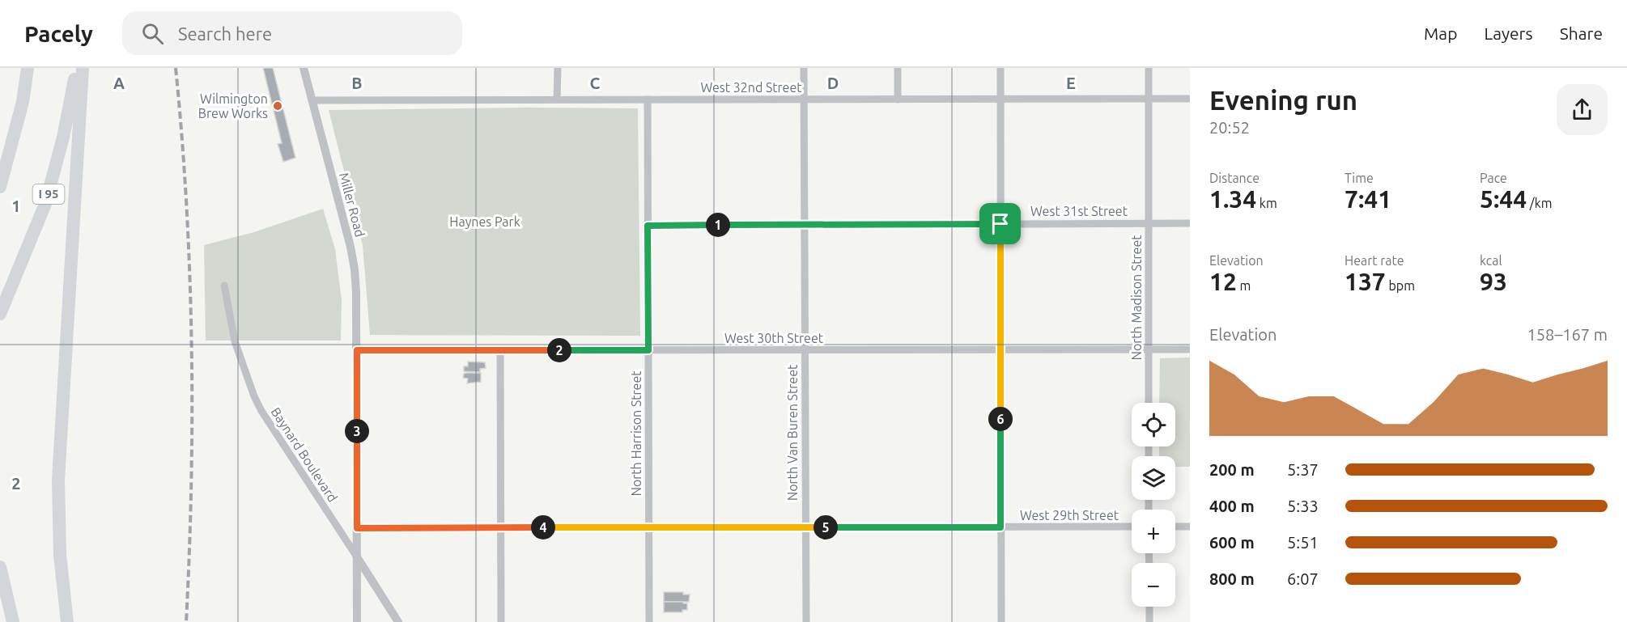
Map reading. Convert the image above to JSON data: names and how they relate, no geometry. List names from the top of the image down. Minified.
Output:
{"streets":{"highway":["I 95"],"street":["West 32nd Street","Miller Road","West 31st Street","North Madison Street","West 30th Street","North Van Buren Street","North Harrison Street","Baynard Boulevard","West 29th Street"]},"crossings":[["West 32nd Street","Miller Road"],["West 32nd Street","North Madison Street"],["West 32nd Street","North Van Buren Street"],["West 32nd Street","North Harrison Street"],["Miller Road","West 30th Street"],["Miller Road","Baynard Boulevard"],["Miller Road","West 29th Street"],["West 31st Street","North Madison Street"],["West 31st Street","North Van Buren Street"],["West 31st Street","North Harrison Street"],["North Madison Street","West 30th Street"],["West 30th Street","North Van Buren Street"],["West 30th Street","North Harrison Street"],["North Van Buren Street","West 29th Street"],["North Harrison Street","West 29th Street"]],"parks":["Haynes Park"],"places":["Wilmington Brew Works"],"page":{"header":"Pacely","search":"Search here","nav":["Map","Layers","Share"],"heading":["Evening run","20:52"],"stats":[["Distance","1.34 km"],["Time","7:41"],["Pace","5:44 /km"],["Elevation","12 m"],["Heart rate","137 bpm"],["kcal","93"]],"pins":["1","2","6","3","4","5"],"chart":["Elevation","158–167 m"],"map_buttons":["+","−"],"list":[{"name":"200 m","note":"5:37"},{"name":"400 m","note":"5:33"},{"name":"600 m","note":"5:51"},{"name":"800 m","note":"6:07"}]},"grid":{"columns":["A","B","C","D","E"],"rows":["1","2"]}}
